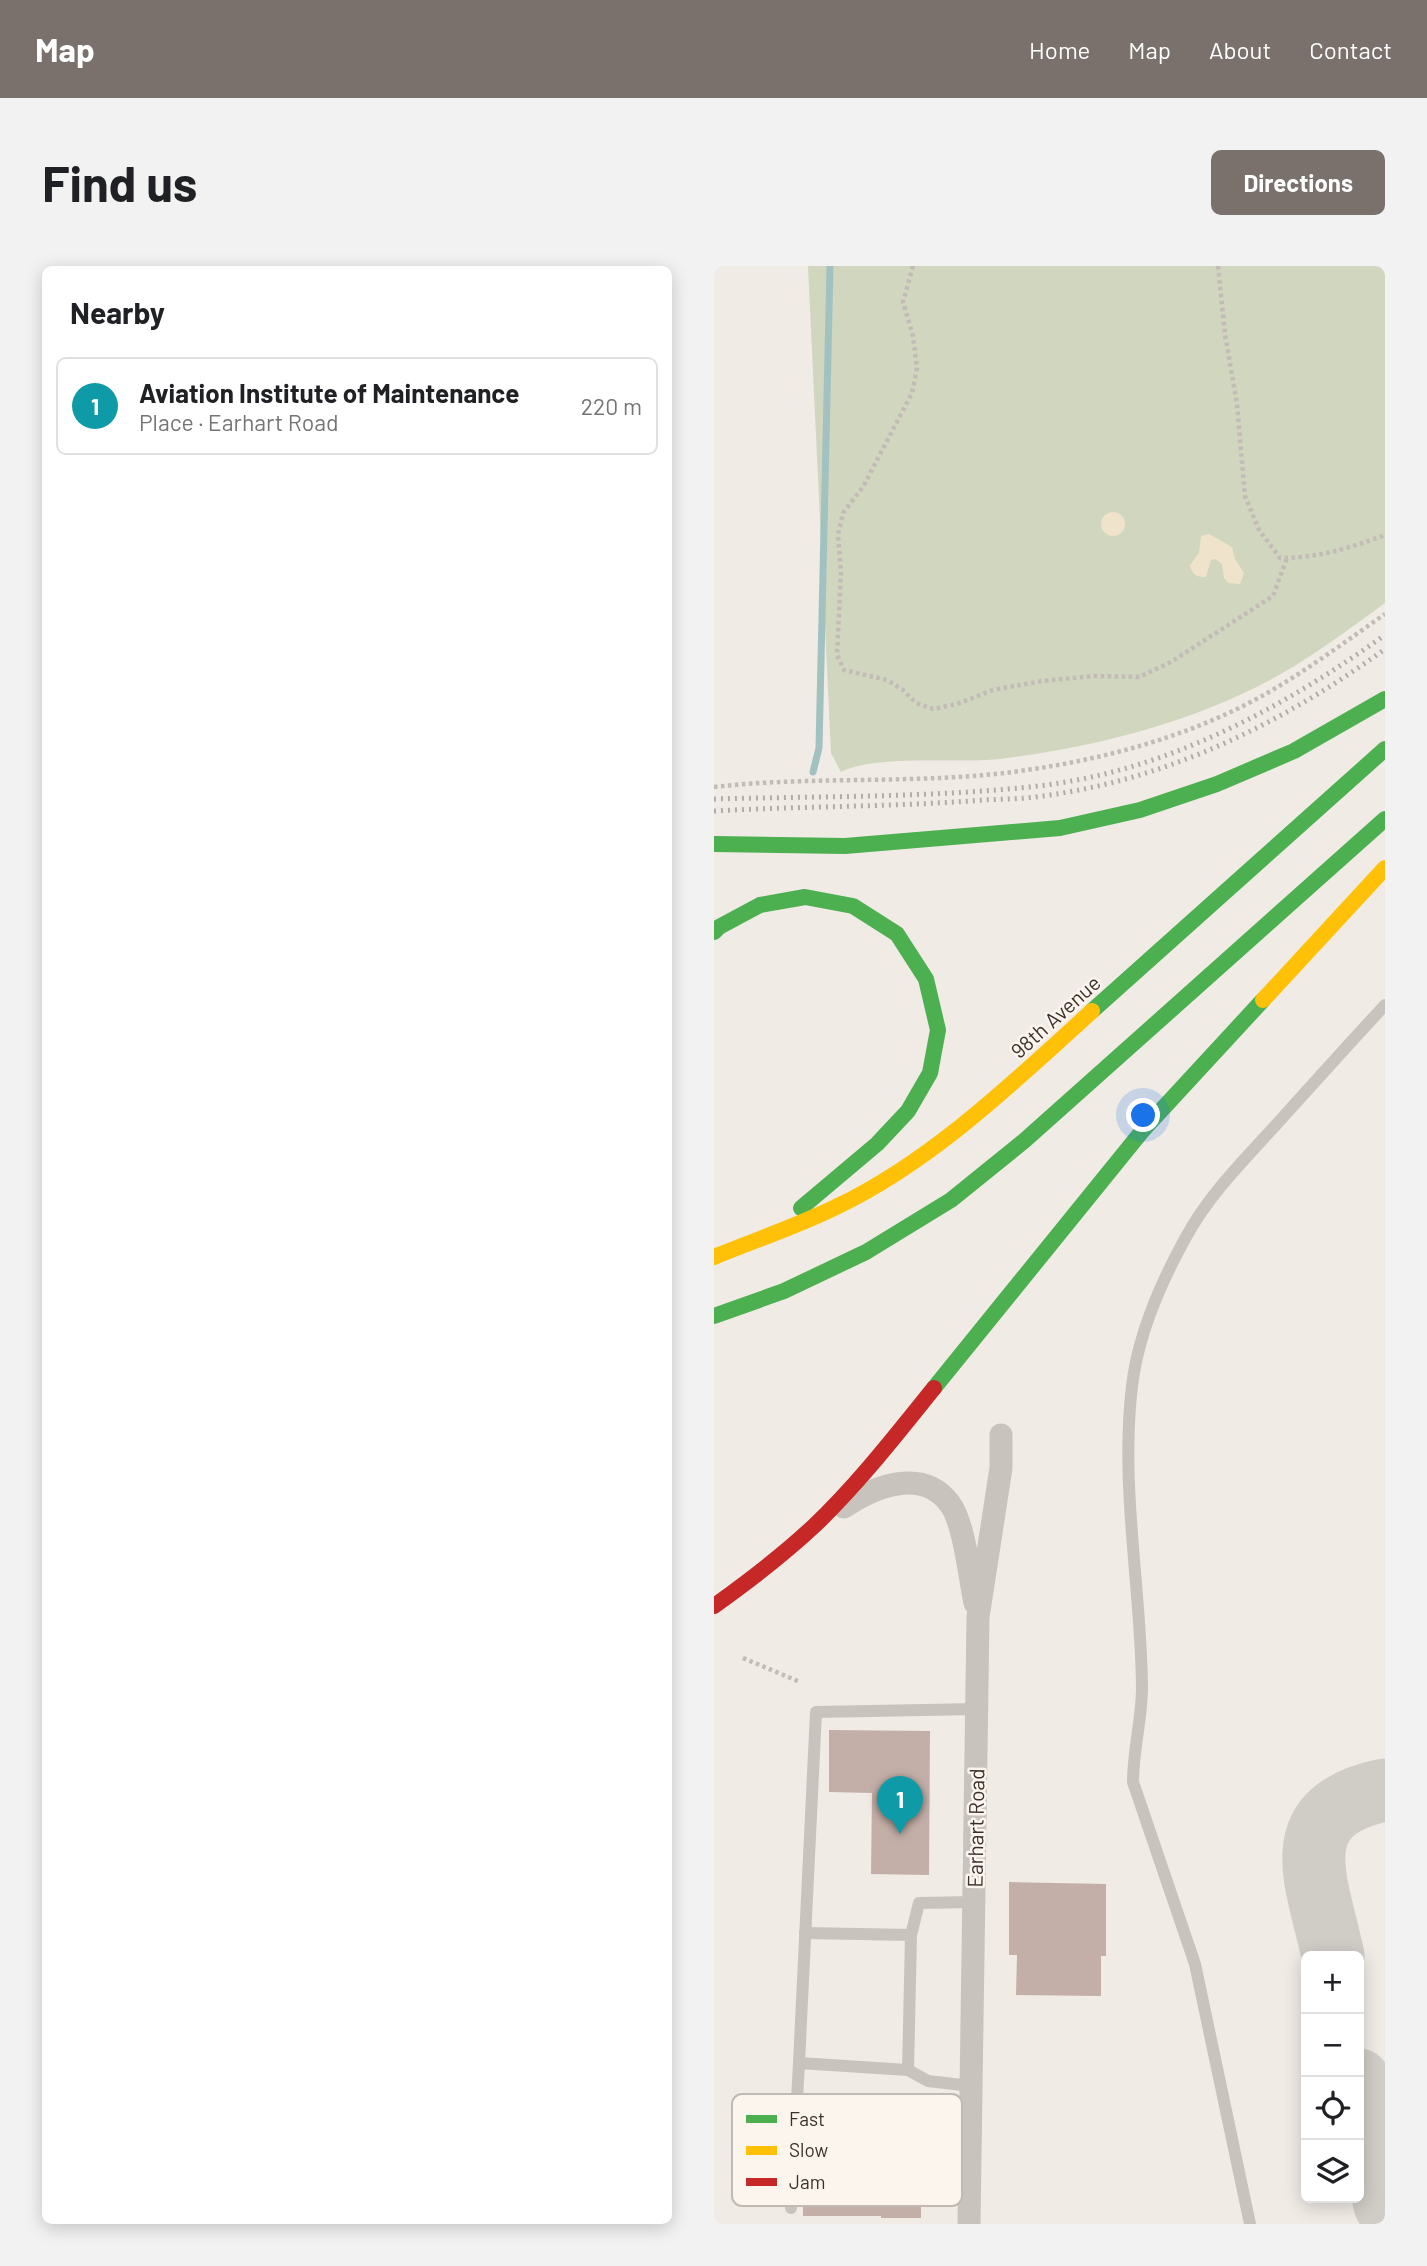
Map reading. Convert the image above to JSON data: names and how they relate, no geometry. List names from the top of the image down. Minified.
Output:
{"streets":{"main road":["98th Avenue"],"street":["Earhart Road"]},"legend":["Fast","Slow","Jam"],"page":{"header":"Map","nav":["Home","Map","About","Contact"],"buttons":"Directions","title":"Find us","heading":"Nearby","list":[{"mark":"1","name":"Aviation Institute of Maintenance","note":"Place · Earhart Road","value":"220 m"}],"pins":"1","map_buttons":["+","−"]}}
